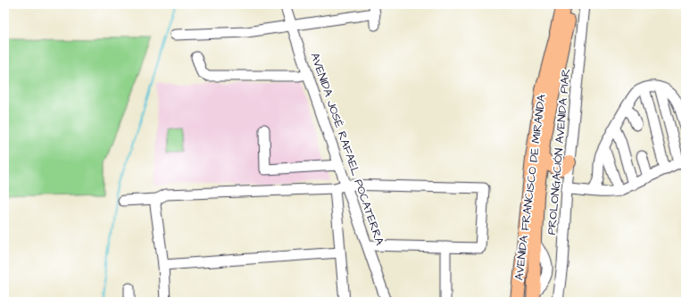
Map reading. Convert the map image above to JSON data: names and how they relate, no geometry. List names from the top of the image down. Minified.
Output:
{"streets":{"main road":["AVENIDA FRANCISCO DE MIRANDA"],"street":["AVENIDA JOSÉ RAFAEL POCATERRA","PROLONGACIÓN AVENIDA PIAR"]}}
